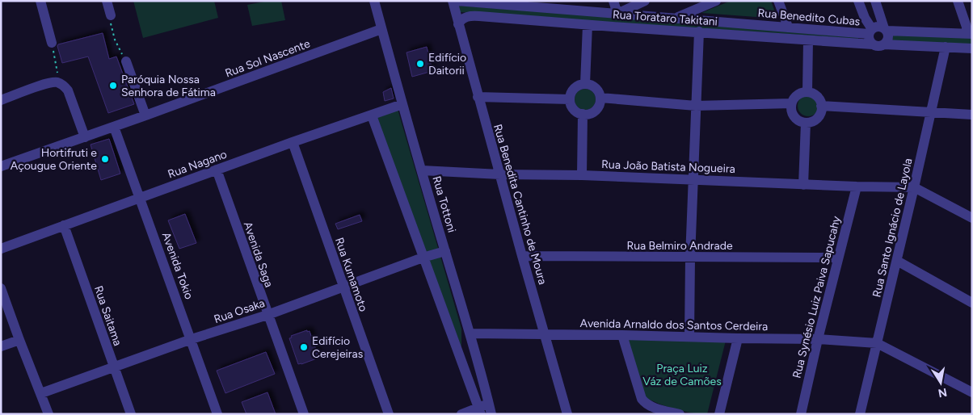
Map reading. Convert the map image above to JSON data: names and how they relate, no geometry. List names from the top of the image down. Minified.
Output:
{"streets":{"street":["Rua Benedito Cubas","Rua Torataro Takitani","Rua Sol Nascente","Rua Nagano","Rua João Batista Nogueira","Rua Tottoni","Rua Benedita Cantinho de Moura","Rua Santo Ignácio de Layola","Rua Belmiro Andrade","Avenida Saga","Avenida Tokio","Rua Kumamoto","Rua Synésio Luiz Paiva Sapucahy","Rua Osaka","Rua Saitama","Avenida Arnaldo dos Santos Cerdeira"]},"crossings":[["Rua Benedito Cubas","Rua Torataro Takitani"],["Rua Torataro Takitani","Rua Benedita Cantinho de Moura"],["Rua Sol Nascente","Rua Tottoni"],["Rua Sol Nascente","Avenida Tokio"],["Rua Nagano","Rua Tottoni"],["Rua Nagano","Avenida Saga"],["Rua Nagano","Avenida Tokio"],["Rua Nagano","Rua Kumamoto"],["Rua Nagano","Rua Saitama"],["Rua João Batista Nogueira","Rua Tottoni"],["Rua João Batista Nogueira","Rua Benedita Cantinho de Moura"],["Rua João Batista Nogueira","Rua Santo Ignácio de Layola"],["Rua João Batista Nogueira","Rua Synésio Luiz Paiva Sapucahy"],["Rua Tottoni","Rua Osaka"],["Rua Tottoni","Avenida Arnaldo dos Santos Cerdeira"],["Rua Benedita Cantinho de Moura","Rua Belmiro Andrade"],["Rua Benedita Cantinho de Moura","Avenida Arnaldo dos Santos Cerdeira"],["Rua Santo Ignácio de Layola","Avenida Arnaldo dos Santos Cerdeira"],["Rua Belmiro Andrade","Rua Synésio Luiz Paiva Sapucahy"],["Avenida Saga","Rua Osaka"],["Avenida Tokio","Rua Osaka"],["Rua Kumamoto","Rua Osaka"],["Rua Synésio Luiz Paiva Sapucahy","Avenida Arnaldo dos Santos Cerdeira"],["Rua Osaka","Rua Saitama"]],"parks":["Praça Luiz Váz de Camões"],"places":["Edifício Daitorii","Paróquia Nossa Senhora de Fátima","Hortifruti e Açougue Oriente","Edifício Cerejeiras"],"north":"bottom"}
